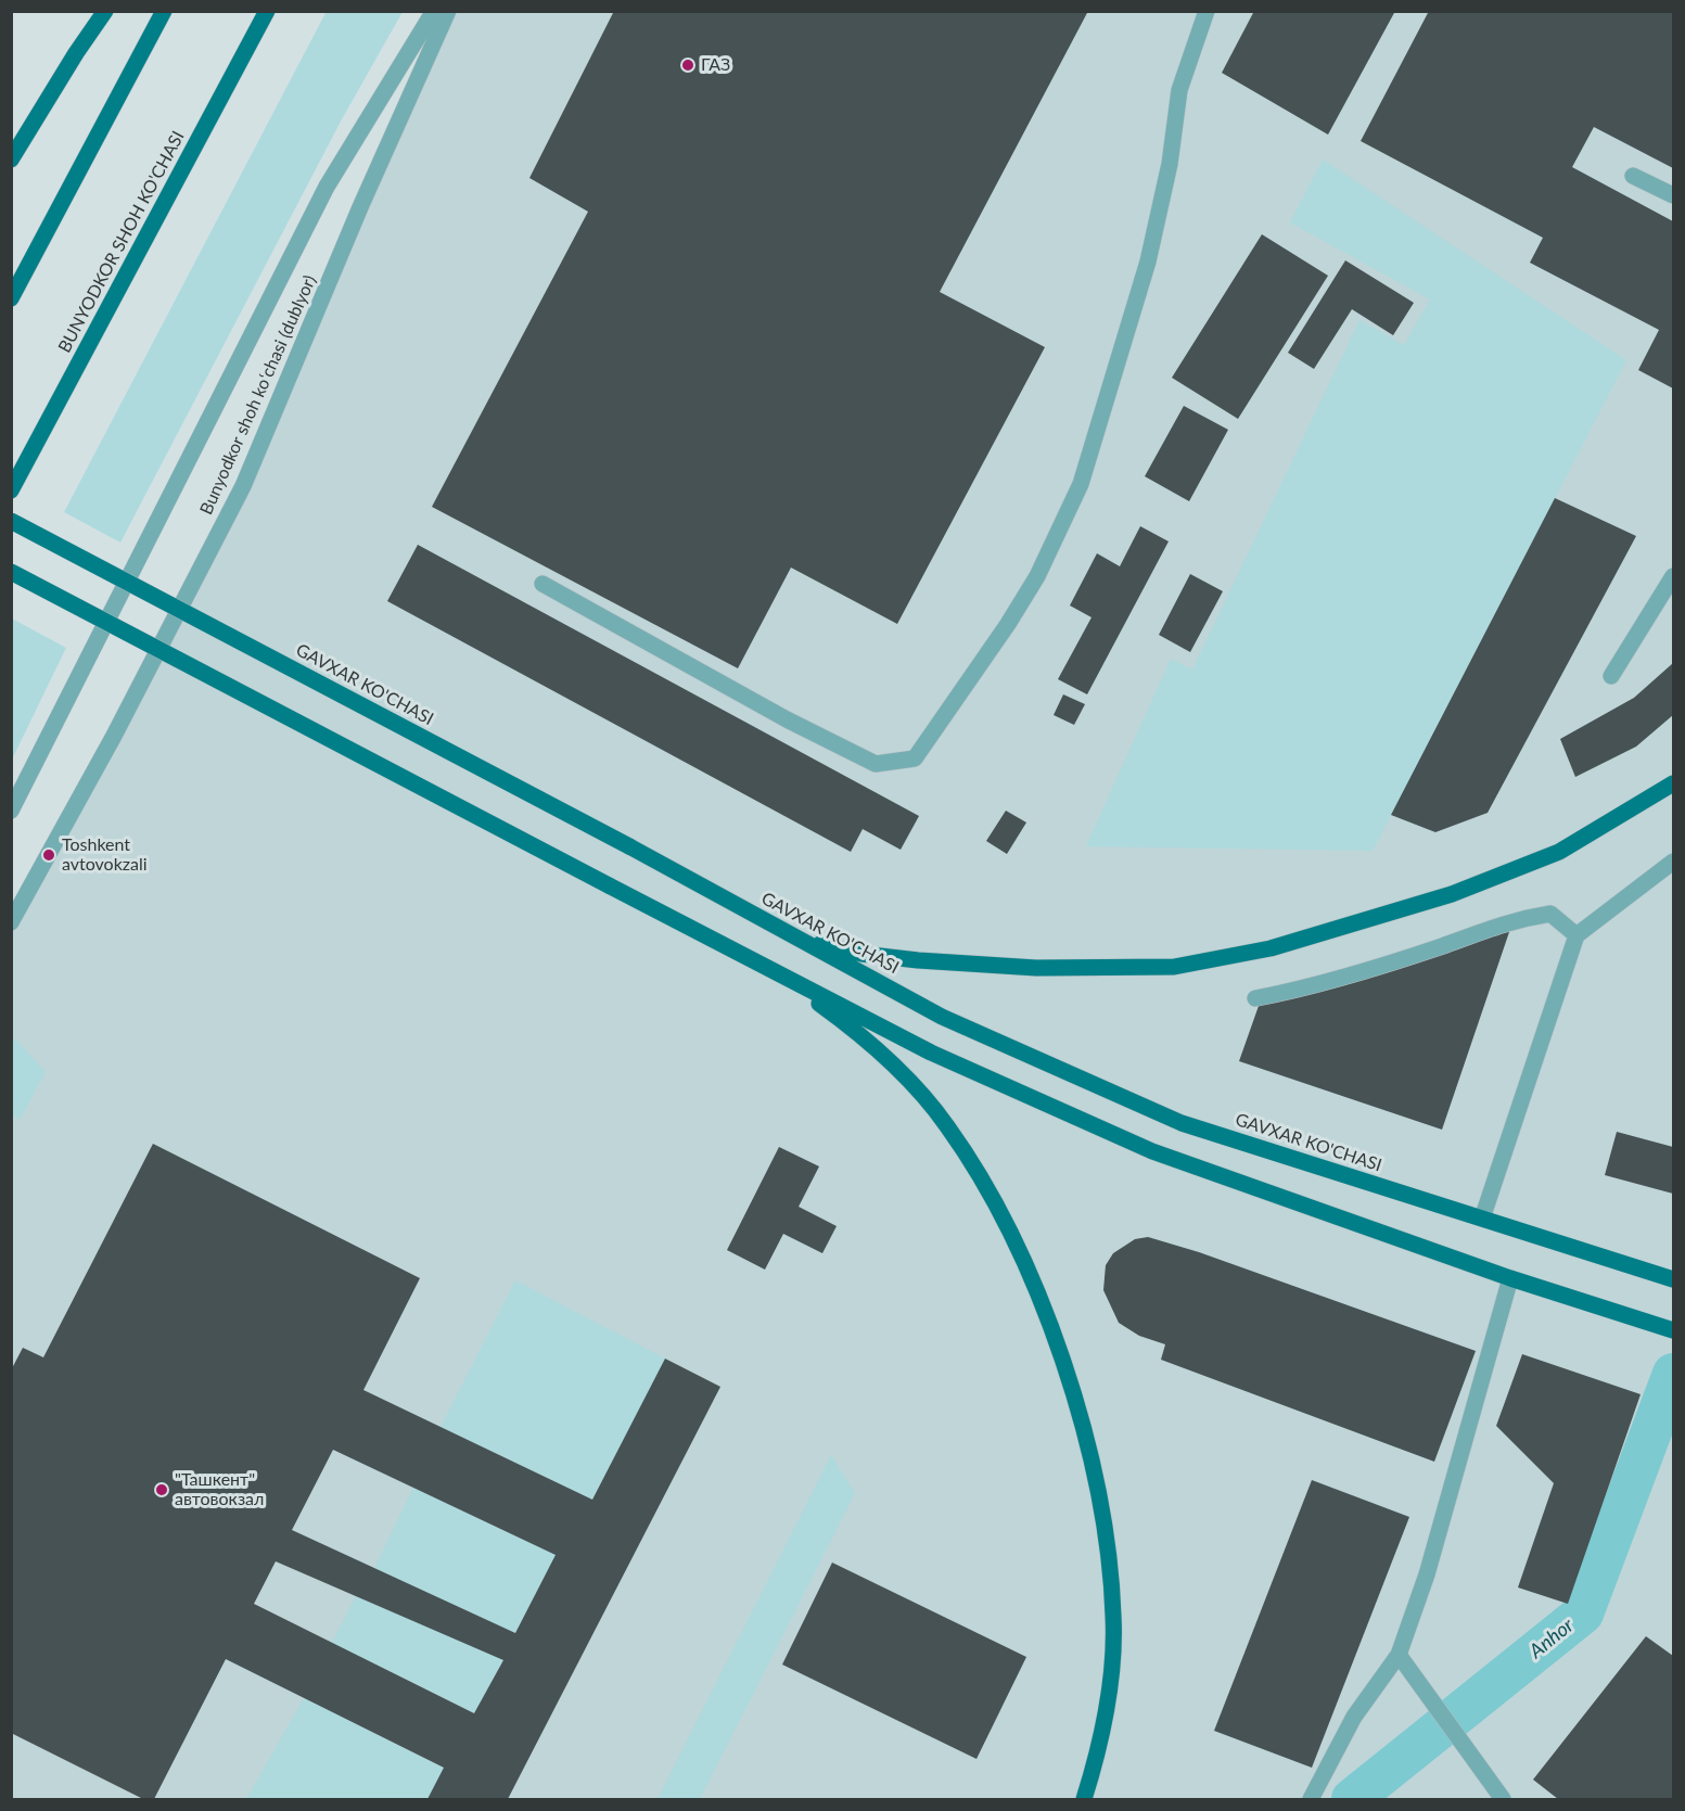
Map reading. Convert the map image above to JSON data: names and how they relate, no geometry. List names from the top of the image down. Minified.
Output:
{"streets":{"main road":["BUNYODKOR SHOH KO'CHASI","GAVXAR KO'CHASI"],"street":["Bunyodkor shoh koʻchasi (dublyor)"]},"water":["Anhor"],"places":["ГАЗ","Toshkent avtovokzali","\"Ташкент\" автовокзал"]}
